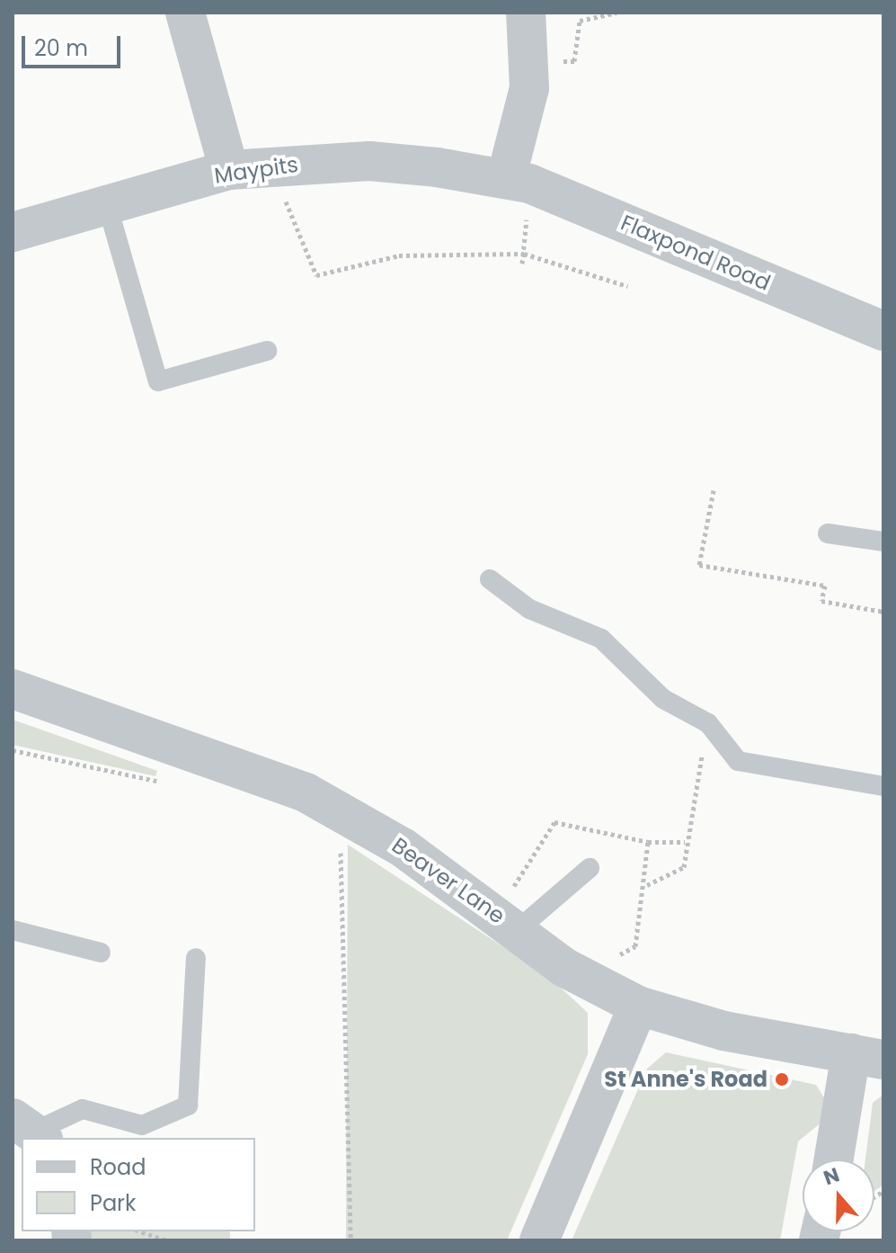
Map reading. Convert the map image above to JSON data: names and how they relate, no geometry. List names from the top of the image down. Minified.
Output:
{"streets":{"street":["Maypits","Flaxpond Road","Beaver Lane"]},"crossings":[["Maypits","Flaxpond Road"]],"places":["St Anne's Road"],"legend":["Road","Park"],"scale_bar":"20 m","north":"top"}
